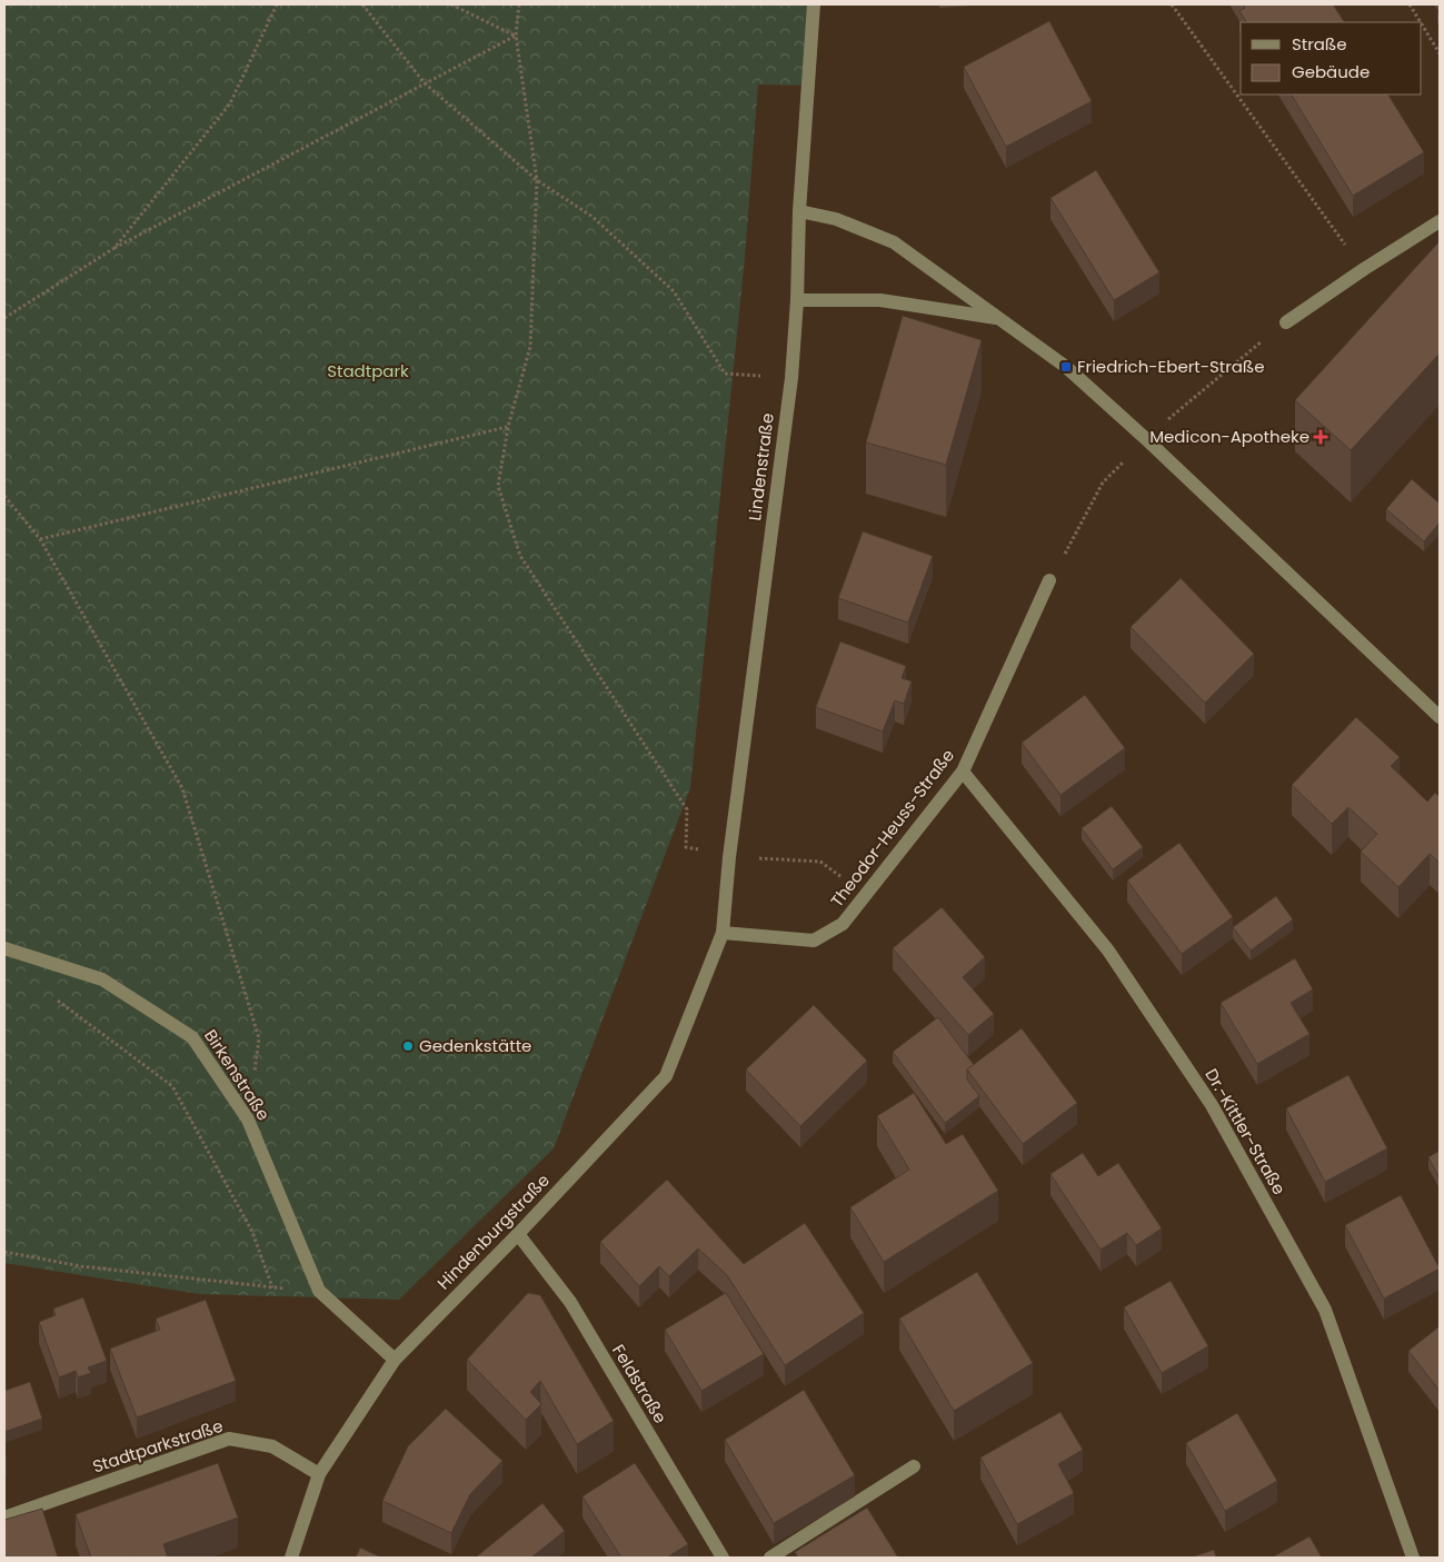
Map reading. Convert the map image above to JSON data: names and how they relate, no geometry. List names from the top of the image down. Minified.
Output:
{"streets":{"street":["Lindenstraße","Theodor-Heuss-Straße","Birkenstraße","Dr.-Kittler-Straße","Hindenburgstraße","Feldstraße","Stadtparkstraße"]},"crossings":[["Lindenstraße","Theodor-Heuss-Straße"],["Lindenstraße","Hindenburgstraße"],["Theodor-Heuss-Straße","Dr.-Kittler-Straße"],["Theodor-Heuss-Straße","Hindenburgstraße"],["Birkenstraße","Hindenburgstraße"],["Hindenburgstraße","Feldstraße"],["Hindenburgstraße","Stadtparkstraße"]],"parks":["Stadtpark"],"places":{"transit":["Friedrich-Ebert-Straße"],"health":["Medicon-Apotheke"],"other":["Gedenkstätte"]},"legend":["Straße","Gebäude"]}
